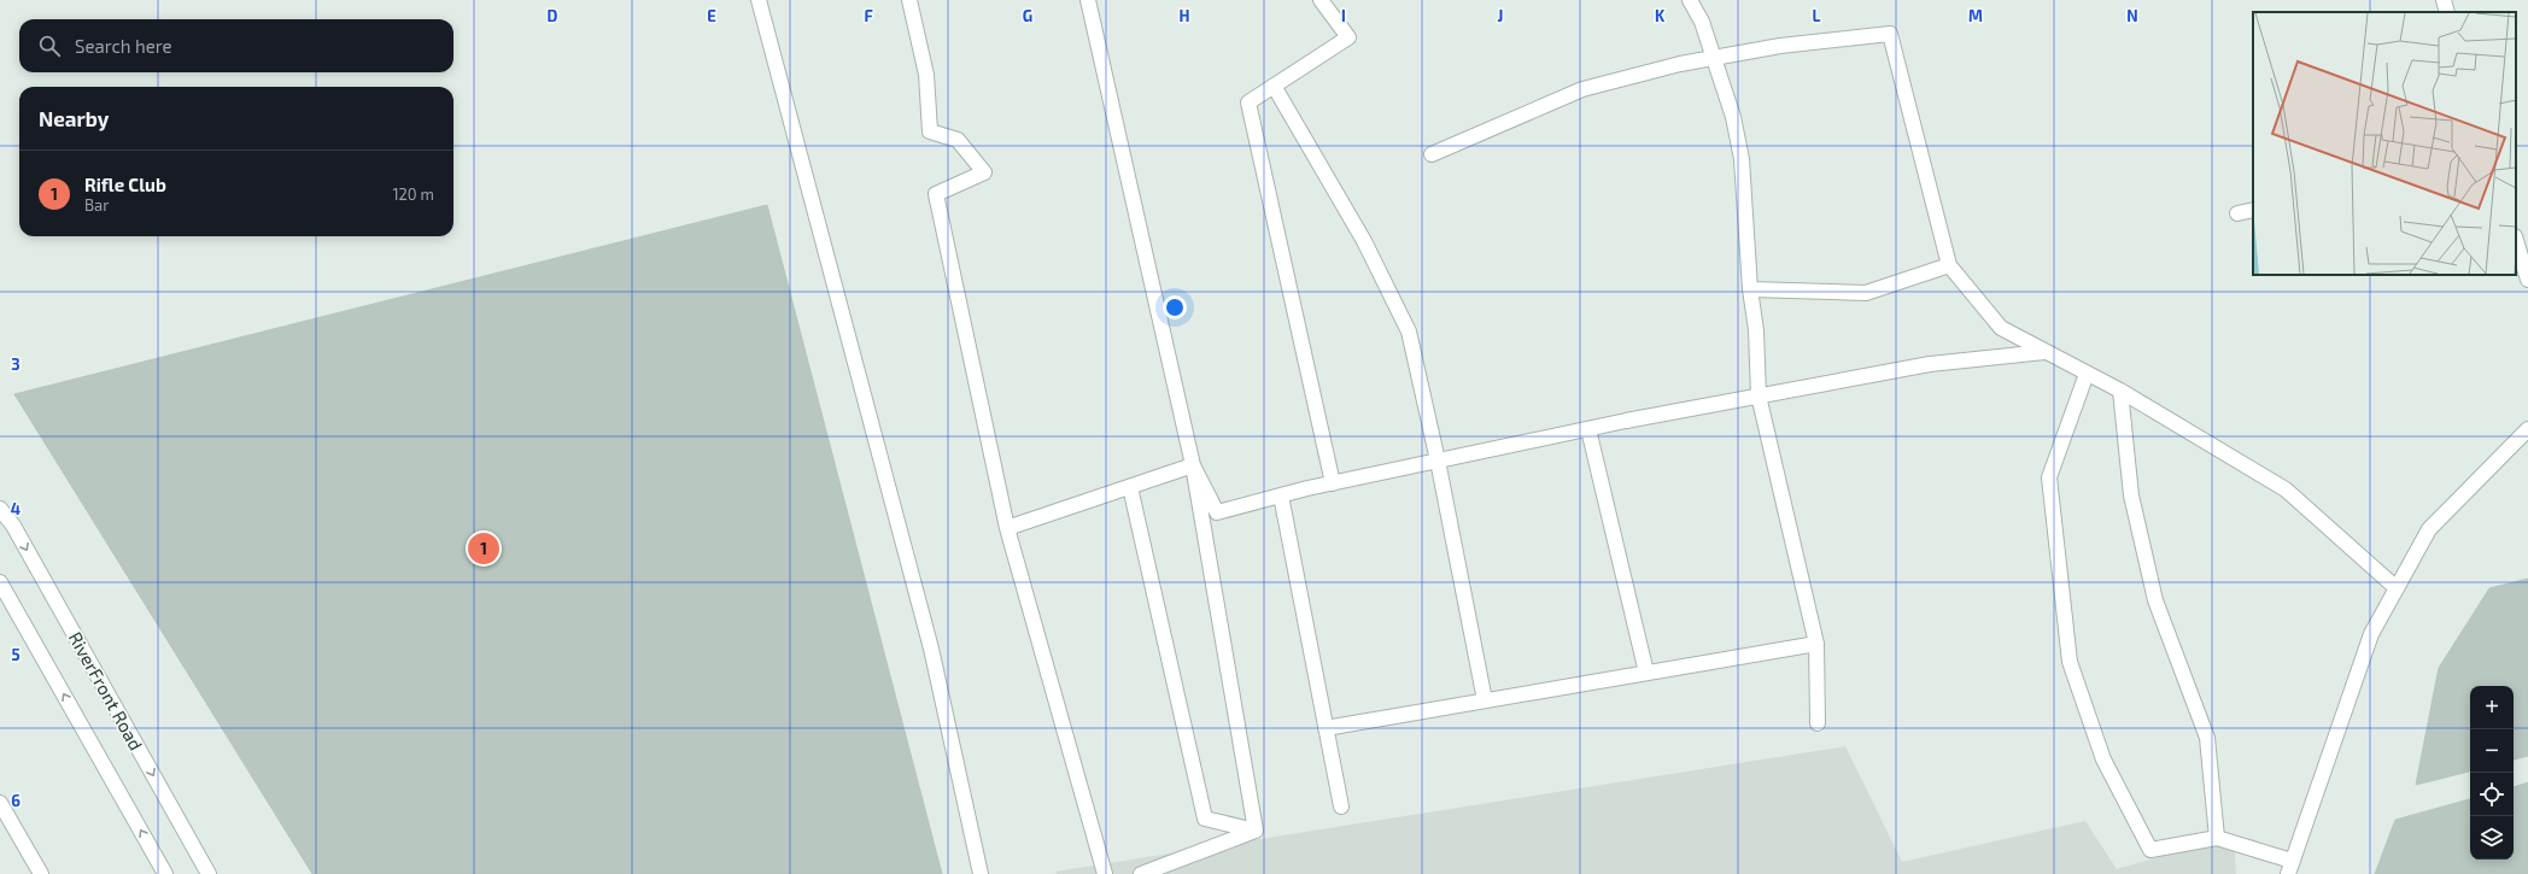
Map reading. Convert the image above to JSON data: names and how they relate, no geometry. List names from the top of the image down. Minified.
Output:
{"streets":{"street":["RiverFront Road"]},"page":{"search":"Search here","heading":"Nearby","list":[{"mark":"1","name":"Rifle Club","note":"Bar","value":"120 m"}],"pins":"1","map_buttons":["+","−"]},"grid":{"columns":["D","E","F","G","H","I","J","K","L","M","N"],"rows":["3","4","5","6"]}}
